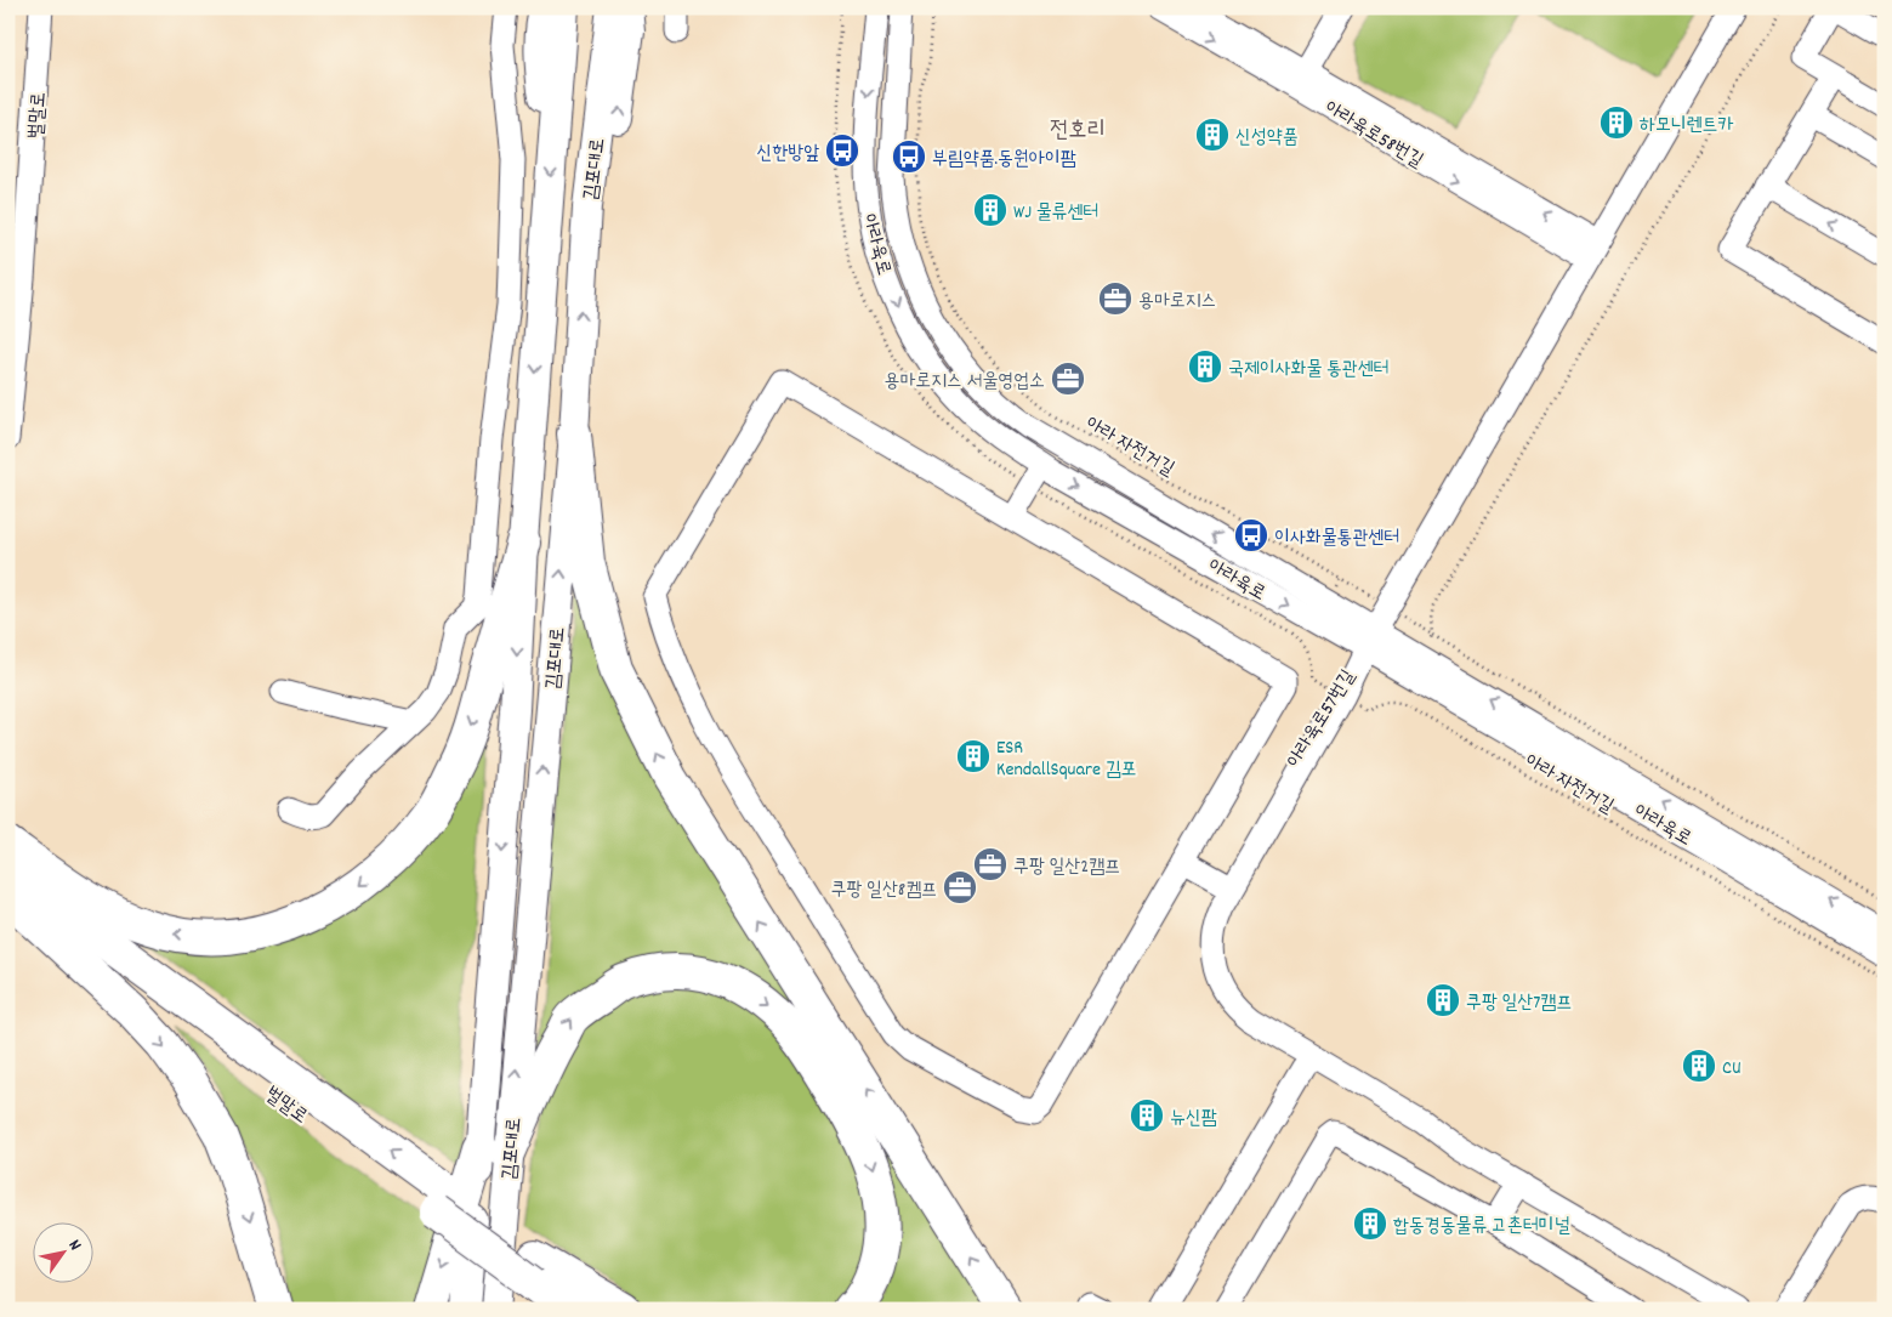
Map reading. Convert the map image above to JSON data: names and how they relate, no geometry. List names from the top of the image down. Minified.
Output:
{"streets":{"highway":["벌말로"],"main road":["김포대로"],"street":["아라육로58번길","아라육로","아라육로57번길"],"path":["아라 자전거길"]},"crossings":[["아라육로","아라육로57번길"]],"districts":["전호리"],"places":{"building":["하모니렌트카","신성약품","WJ 물류센터","국제이사화물 통관센터","ESR KendallSquare 김포","쿠팡 일산7캠프","CU","뉴신팜","합동경동물류 고촌터미널"],"bus stop":["신한방앞","부림약품.동원아이팜","이사화물통관센터"],"office":["용마로지스","용마로지스 서울영업소","쿠팡 일산2캠프","쿠팡 일산8켐프"]},"north":"top right"}
